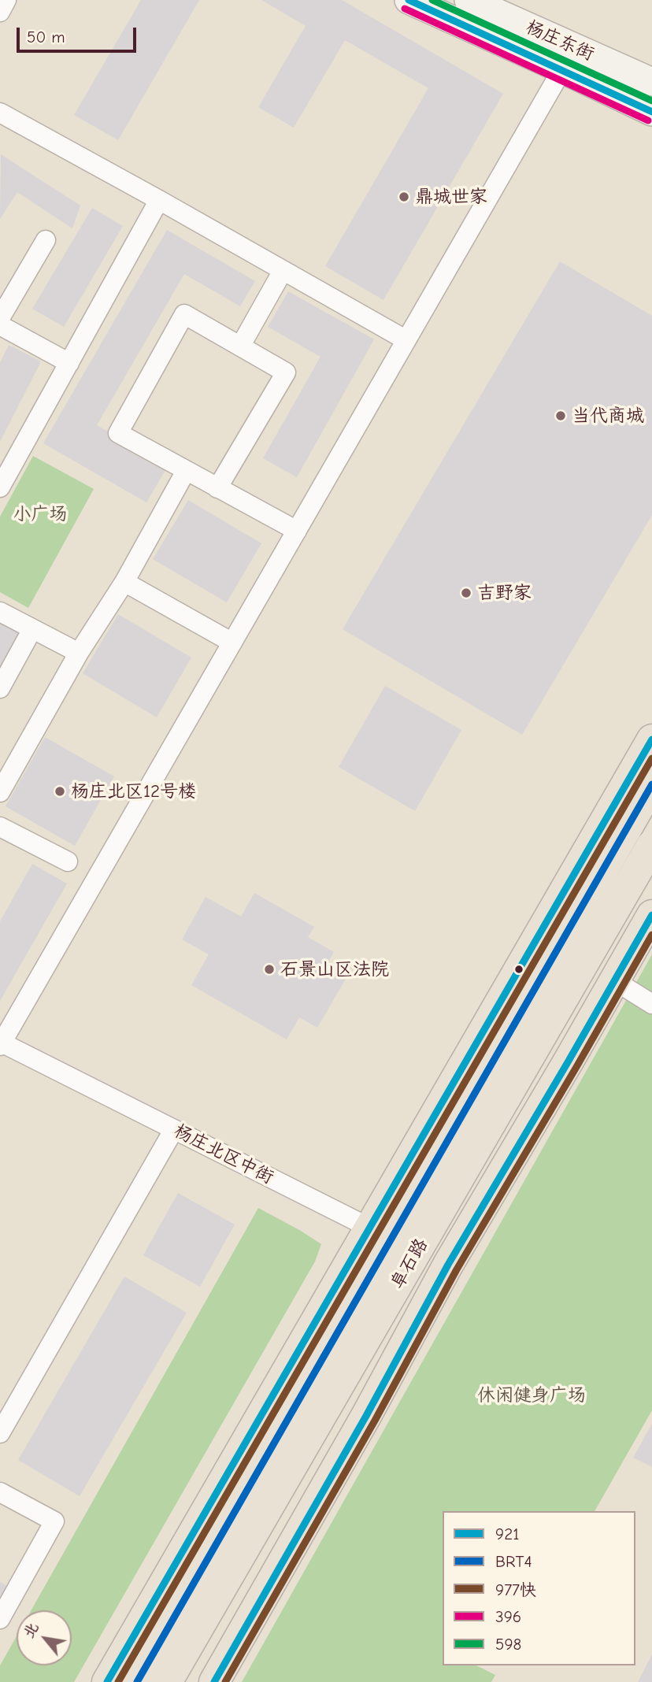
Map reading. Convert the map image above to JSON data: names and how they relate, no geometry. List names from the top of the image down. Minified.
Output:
{"streets":{"main road":["杨庄东街","阜石路"],"street":["杨庄北区中街"]},"crossings":[["杨庄北区中街","阜石路"]],"parks":["小广场","休闲健身广场"],"places":["鼎城世家","当代商城","吉野家","杨庄北区12号楼","石景山区法院"],"lines":["transit line 921","transit line 598","transit line 396","transit line 977快","transit line BRT4"],"legend":["921","BRT4","977快","396","598"],"scale_bar":"50 m","north":"top left"}
